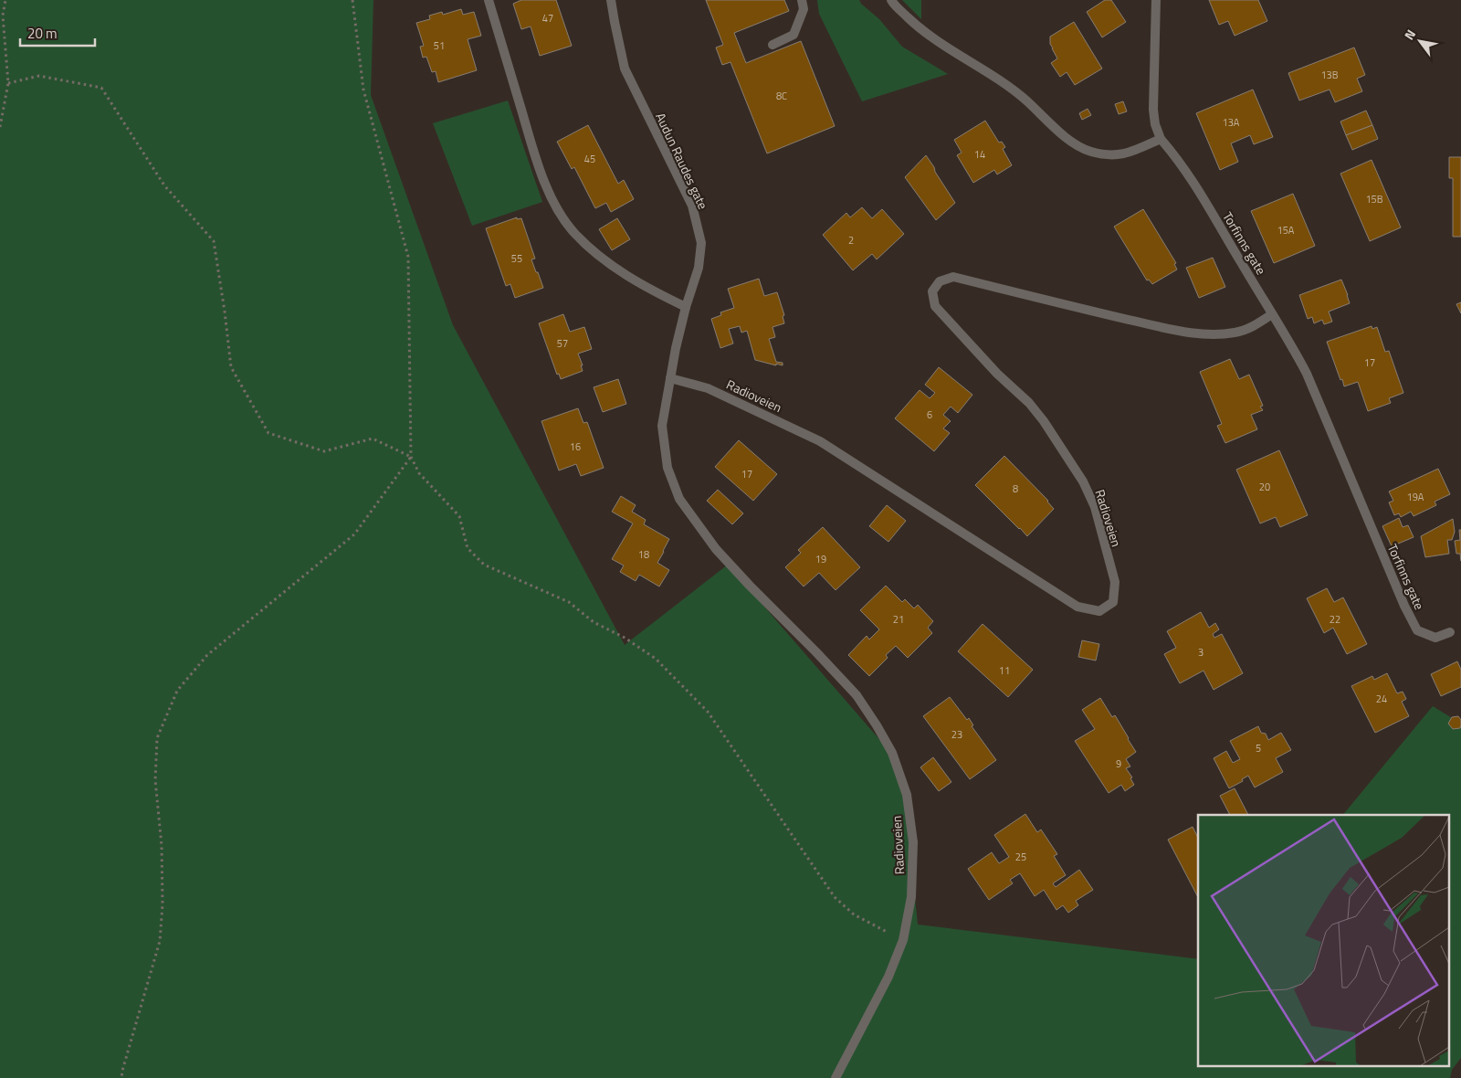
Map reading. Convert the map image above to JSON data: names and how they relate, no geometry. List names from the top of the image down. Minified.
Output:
{"streets":{"street":["Audun Raudes gate","Torfinns gate","Radioveien"]},"crossings":[["Audun Raudes gate","Radioveien"],["Torfinns gate","Radioveien"]],"house_numbers":["47","51","13B","8C","13A","14","45","15B","15A","2","55","57","17","6","16","17","20","8","19A","18","19","21","22","3","11","24","23","5","9","25"],"scale_bar":"20 m","north":"top left"}
